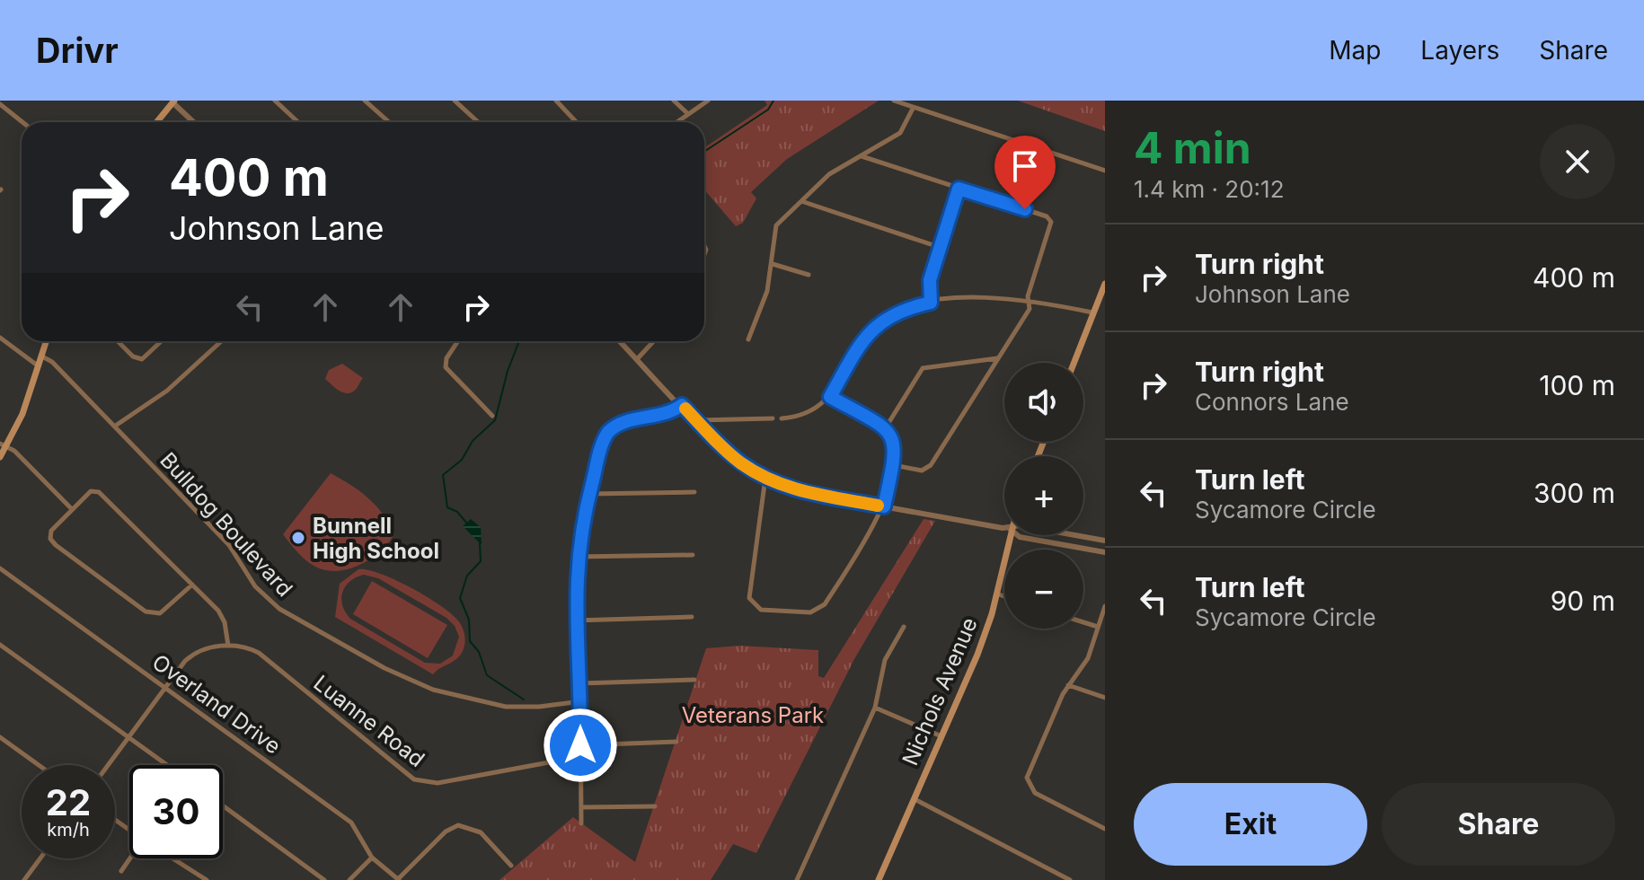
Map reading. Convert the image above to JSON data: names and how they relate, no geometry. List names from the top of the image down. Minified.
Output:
{"streets":{"main road":["Nichols Avenue"],"street":["Bulldog Boulevard","Overland Drive","Luanne Road"]},"parks":["Veterans Park"],"places":["Bunnell High School"],"page":{"header":"Drivr","nav":["Map","Layers","Share"],"heading":["4 min","1.4 km · 20:12"],"turn":["400 m","Johnson Lane"],"list":[{"name":"Turn right","note":"Johnson Lane","value":"400 m"},{"name":"Turn right","note":"Connors Lane","value":"100 m"},{"name":"Turn left","note":"Sycamore Circle","value":"300 m"},{"name":"Turn left","note":"Sycamore Circle","value":"90 m"}],"map_buttons":["+","−"],"speed":"22 km/h","limit":"30","buttons":["Exit","Share"]}}
